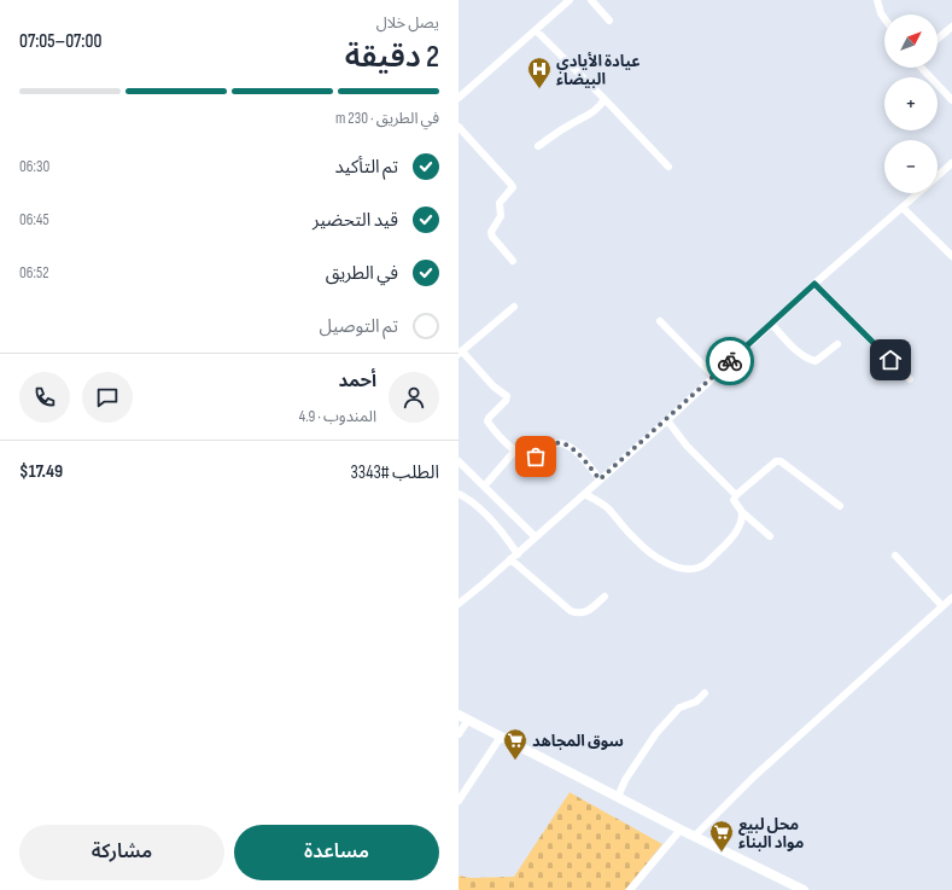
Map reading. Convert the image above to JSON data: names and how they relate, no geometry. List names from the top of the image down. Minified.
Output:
{"places":{"hospital":["عيادة الأيادي البيضاء"],"supermarket":["سوق المجاهد","محل لبيع مواد البناء"]},"north":"top right","page":{"heading":["2 دقيقة","يصل خلال","07:00–07:05"],"panel":["أحمد","المندوب · 4.9","الطلب #3343","$17.49"],"map_buttons":["+","−"],"bar":"في الطريق · 230 m","list":[["تم التأكيد","06:30"],["قيد التحضير","06:45"],["في الطريق","06:52"],"تم التوصيل"],"buttons":["مساعدة","مشاركة"]}}
